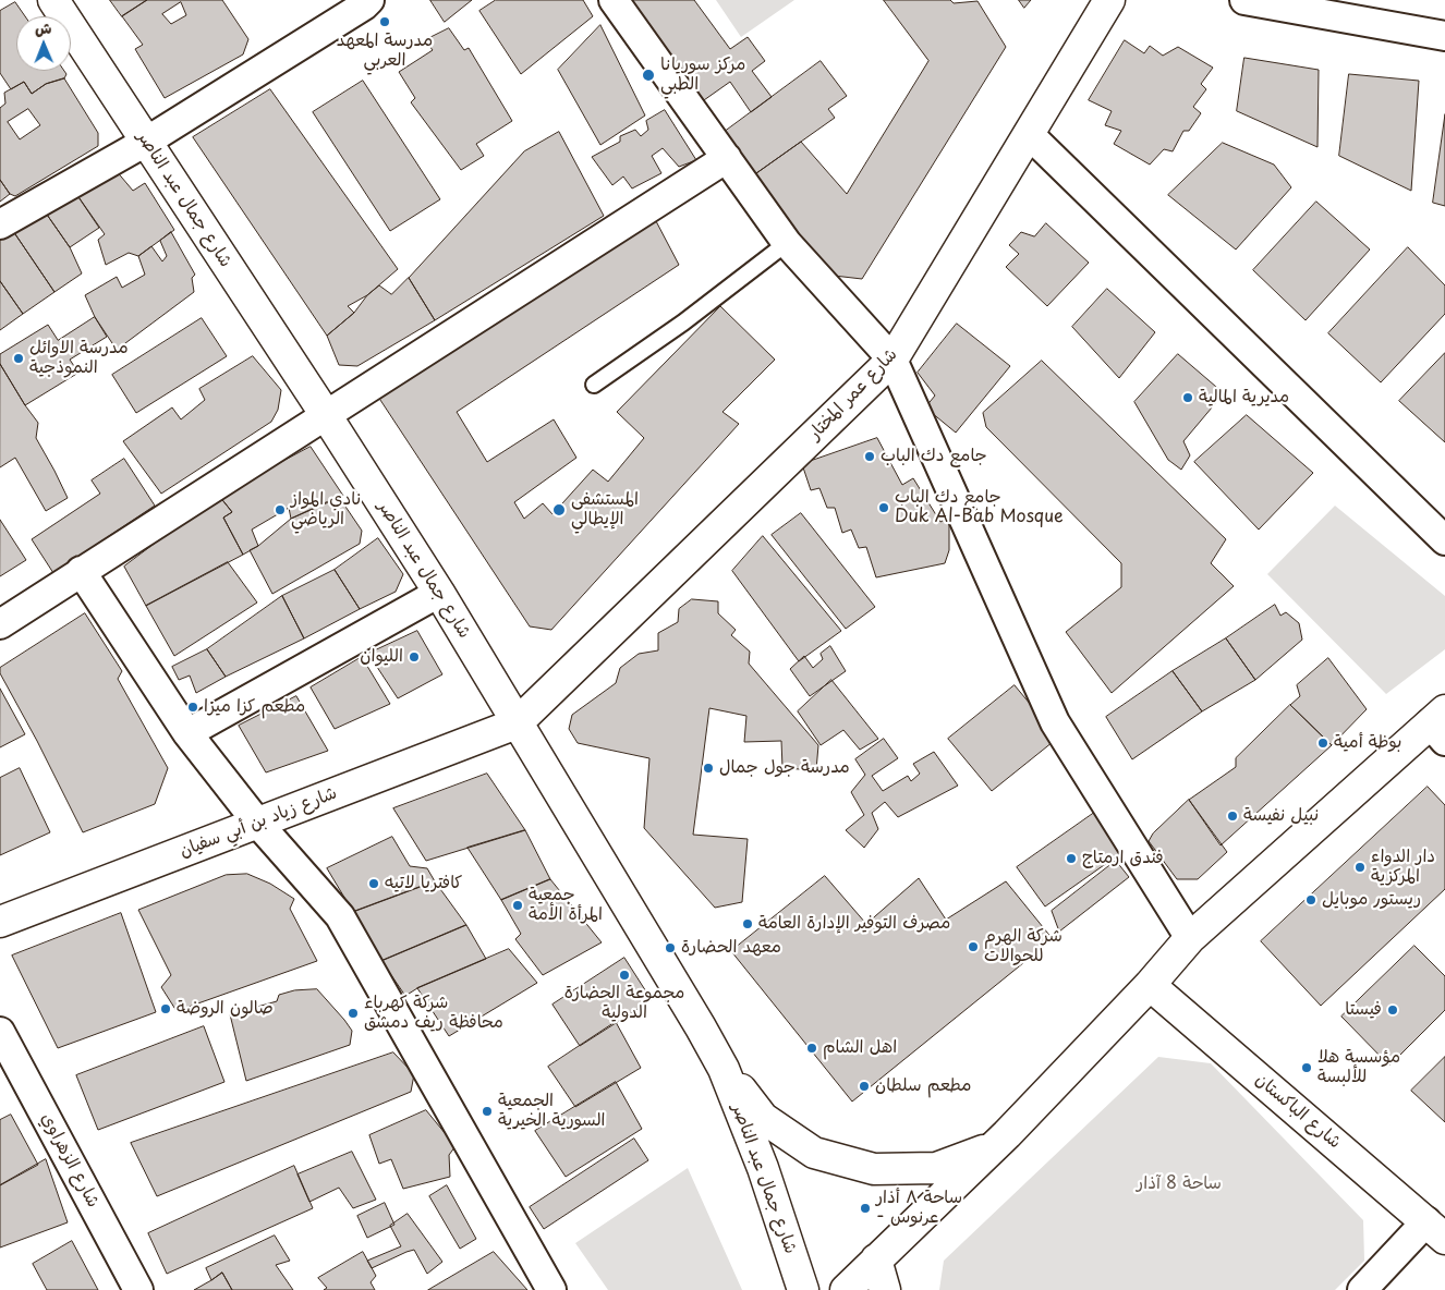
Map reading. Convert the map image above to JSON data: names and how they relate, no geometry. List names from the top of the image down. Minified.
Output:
{"streets":{"street":["شارع جمال عبد الناصر","شارع عمر المختار","شارع زياد بن أبي سفيان","شارع الباكستان","شارع الزهراوي"]},"crossings":[["شارع جمال عبد الناصر","شارع عمر المختار"],["شارع جمال عبد الناصر","شارع زياد بن أبي سفيان"],["شارع عمر المختار","شارع زياد بن أبي سفيان"]],"parks":["ساحة 8 آذار"],"places":["مدرسة المعهد العربي","مركز سوريانا الطبي","مدرسة الاوائل النموذجية","مديرية المالية","جامع دك الباب","جامع دك الباب Duk Al-Bab Mosque","نادي المواز الرياضي","المستشفى الإيطالي","الليوان","مطعم كزا ميزا","بوظة أمية","مدرسة جول جمال","نبيل نفيسة","فندق ارمتاج","دار الدواء المركزية","كافتريا لاتيه","ريستور موبايل","جمعية المرأة الأمة","مصرف التوفير الإدارة العامة","شركة الهرم للحوالات","معهد الحضارة","مجموعة الحضارة الدولية","صالون الروضة","فيستا","شركة كهرباء محافظة ريف دمشق","اهل الشام","مؤسسة هلا للألبسة","مطعم سلطان","الجمعية السورية الخيرية","ساحة ٨ أذار - عرنوس"],"north":"top"}
